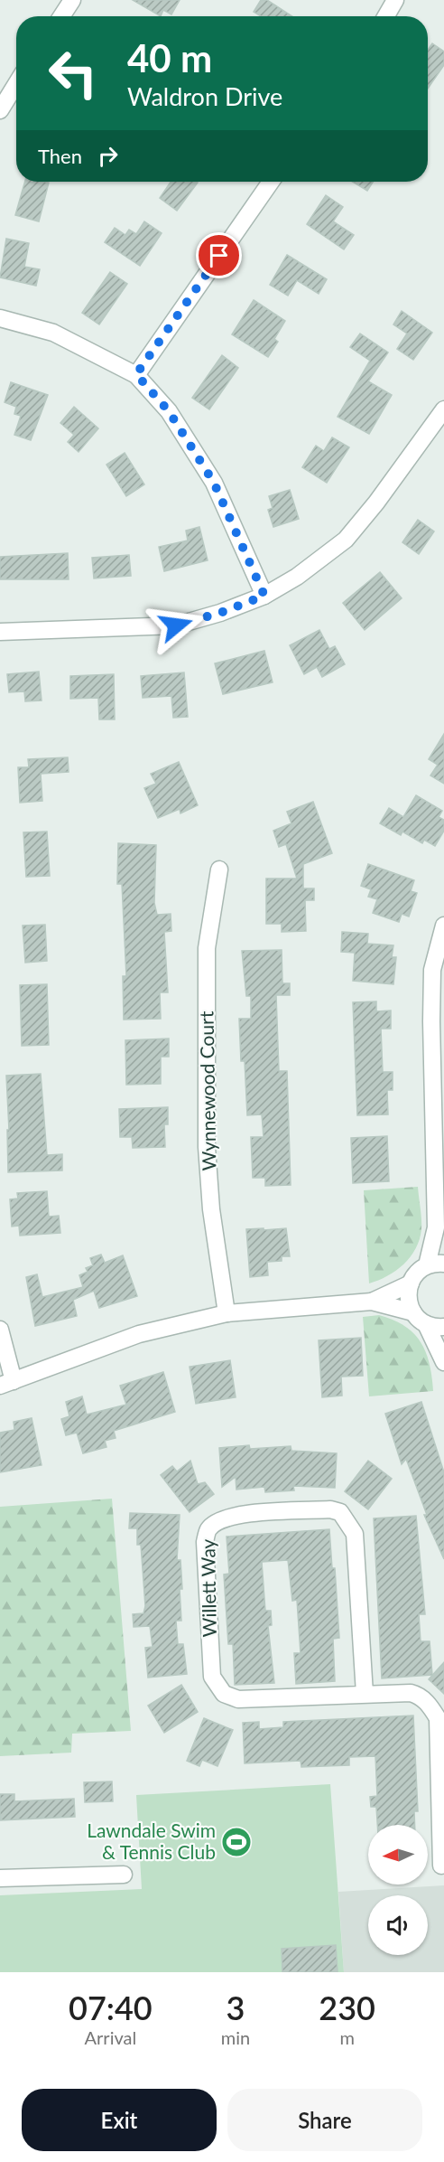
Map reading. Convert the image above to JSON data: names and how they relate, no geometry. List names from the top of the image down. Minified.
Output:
{"streets":{"street":["Wynnewood Court","Willett Way"]},"places":{"sports":["Lawndale Swim & Tennis Club"]},"north":"left","page":{"turn":["40 m","Waldron Drive"],"then":"Then","eta":["07:40","Arrival","3","min","230","m"],"buttons":["Exit","Share"]}}
